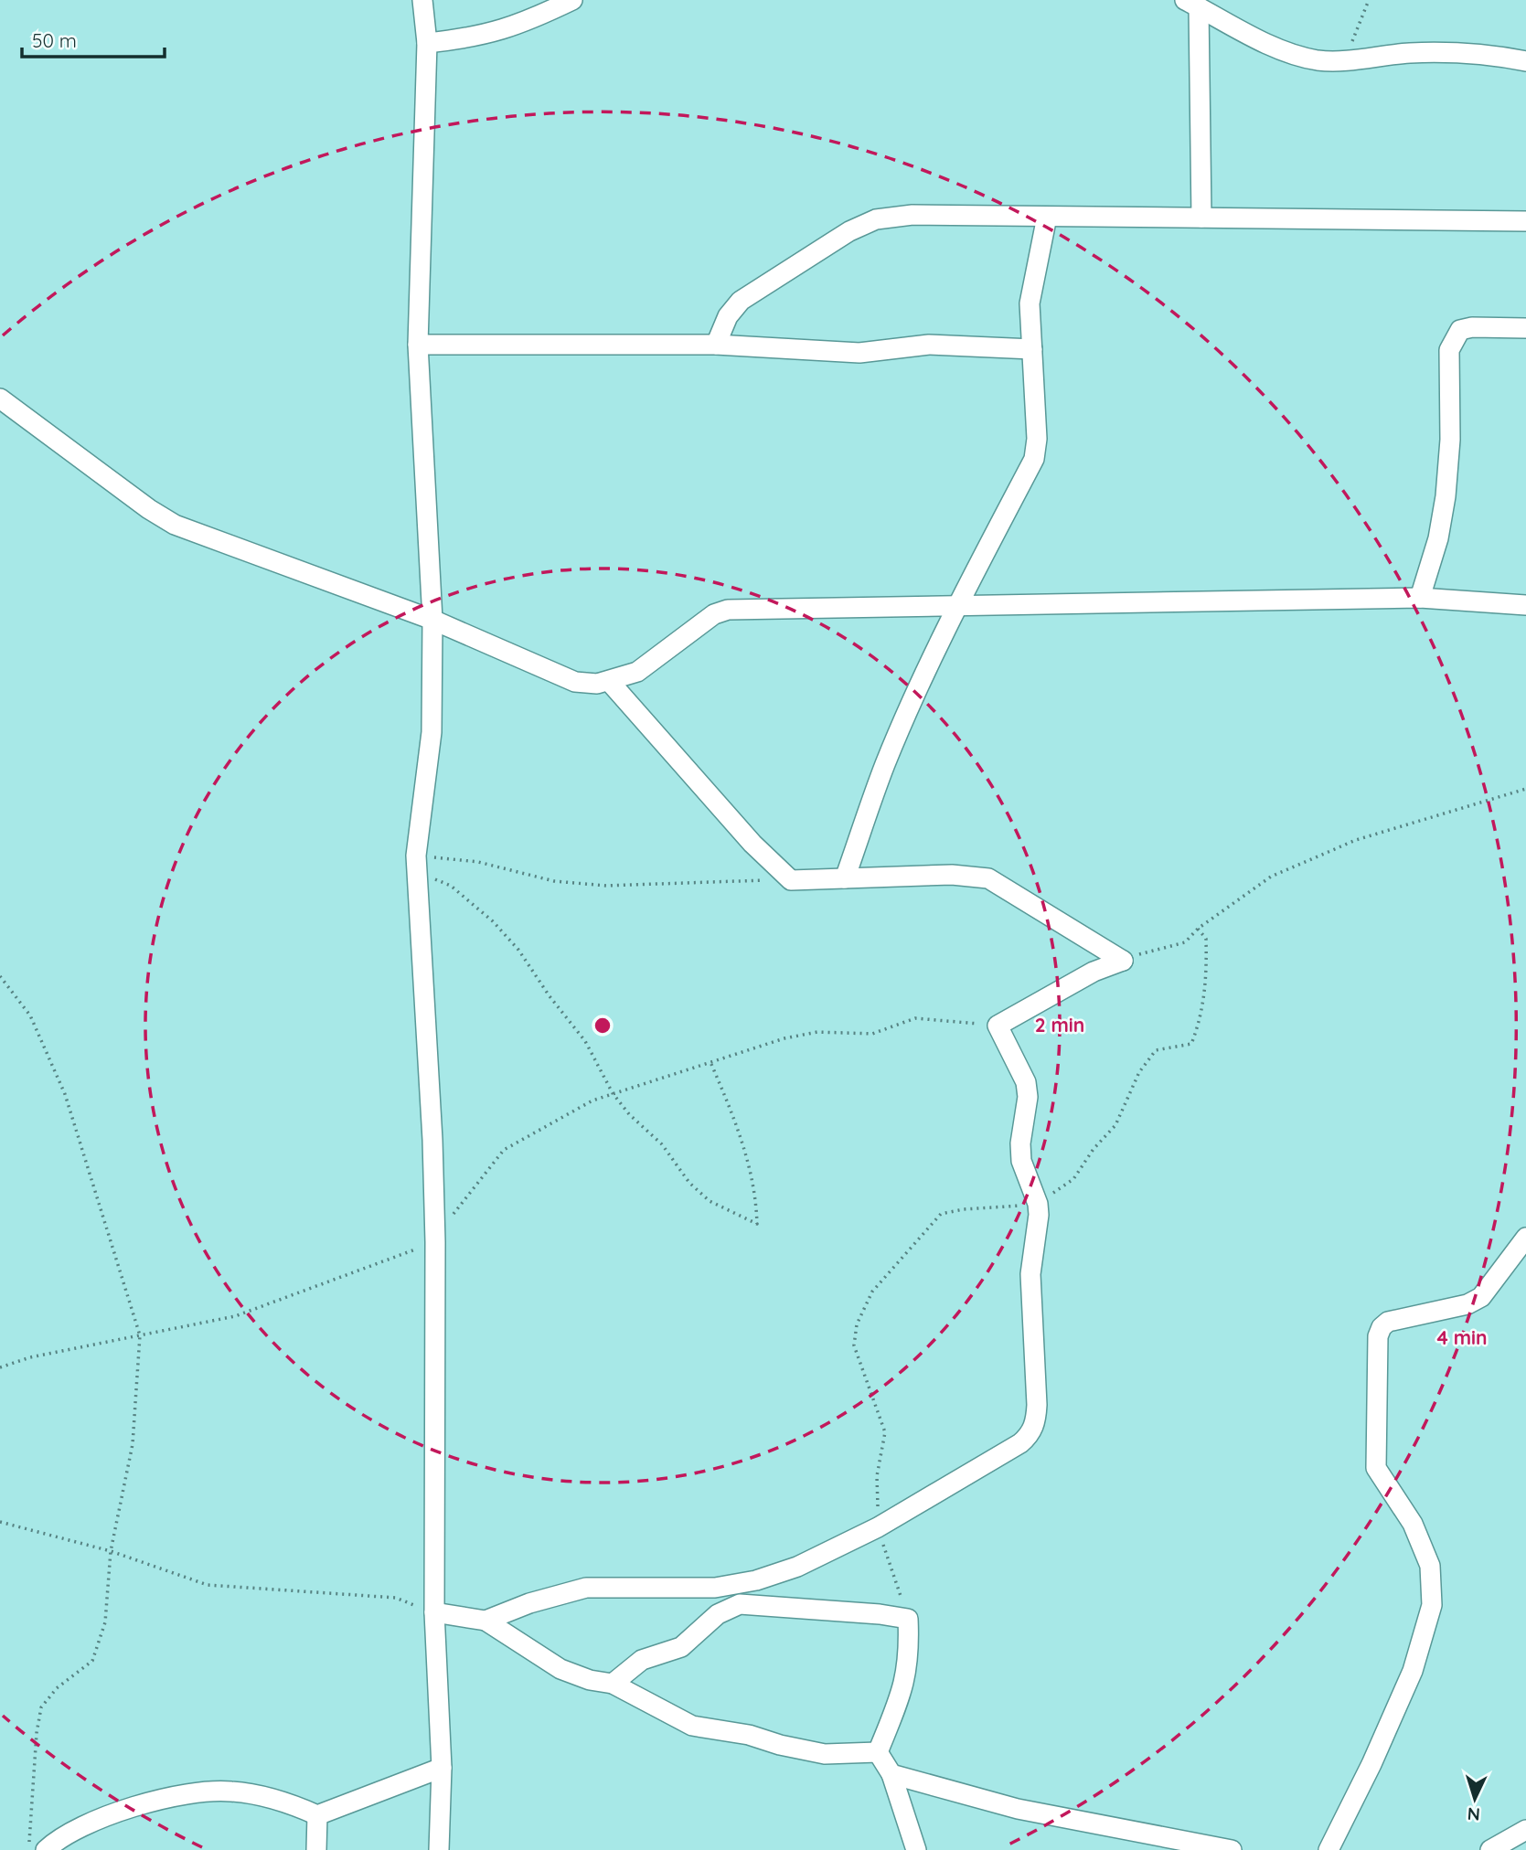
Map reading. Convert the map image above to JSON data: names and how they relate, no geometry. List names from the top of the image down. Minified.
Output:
{"scale_bar":"50 m","north":"bottom","rings":["2 min","4 min"]}
